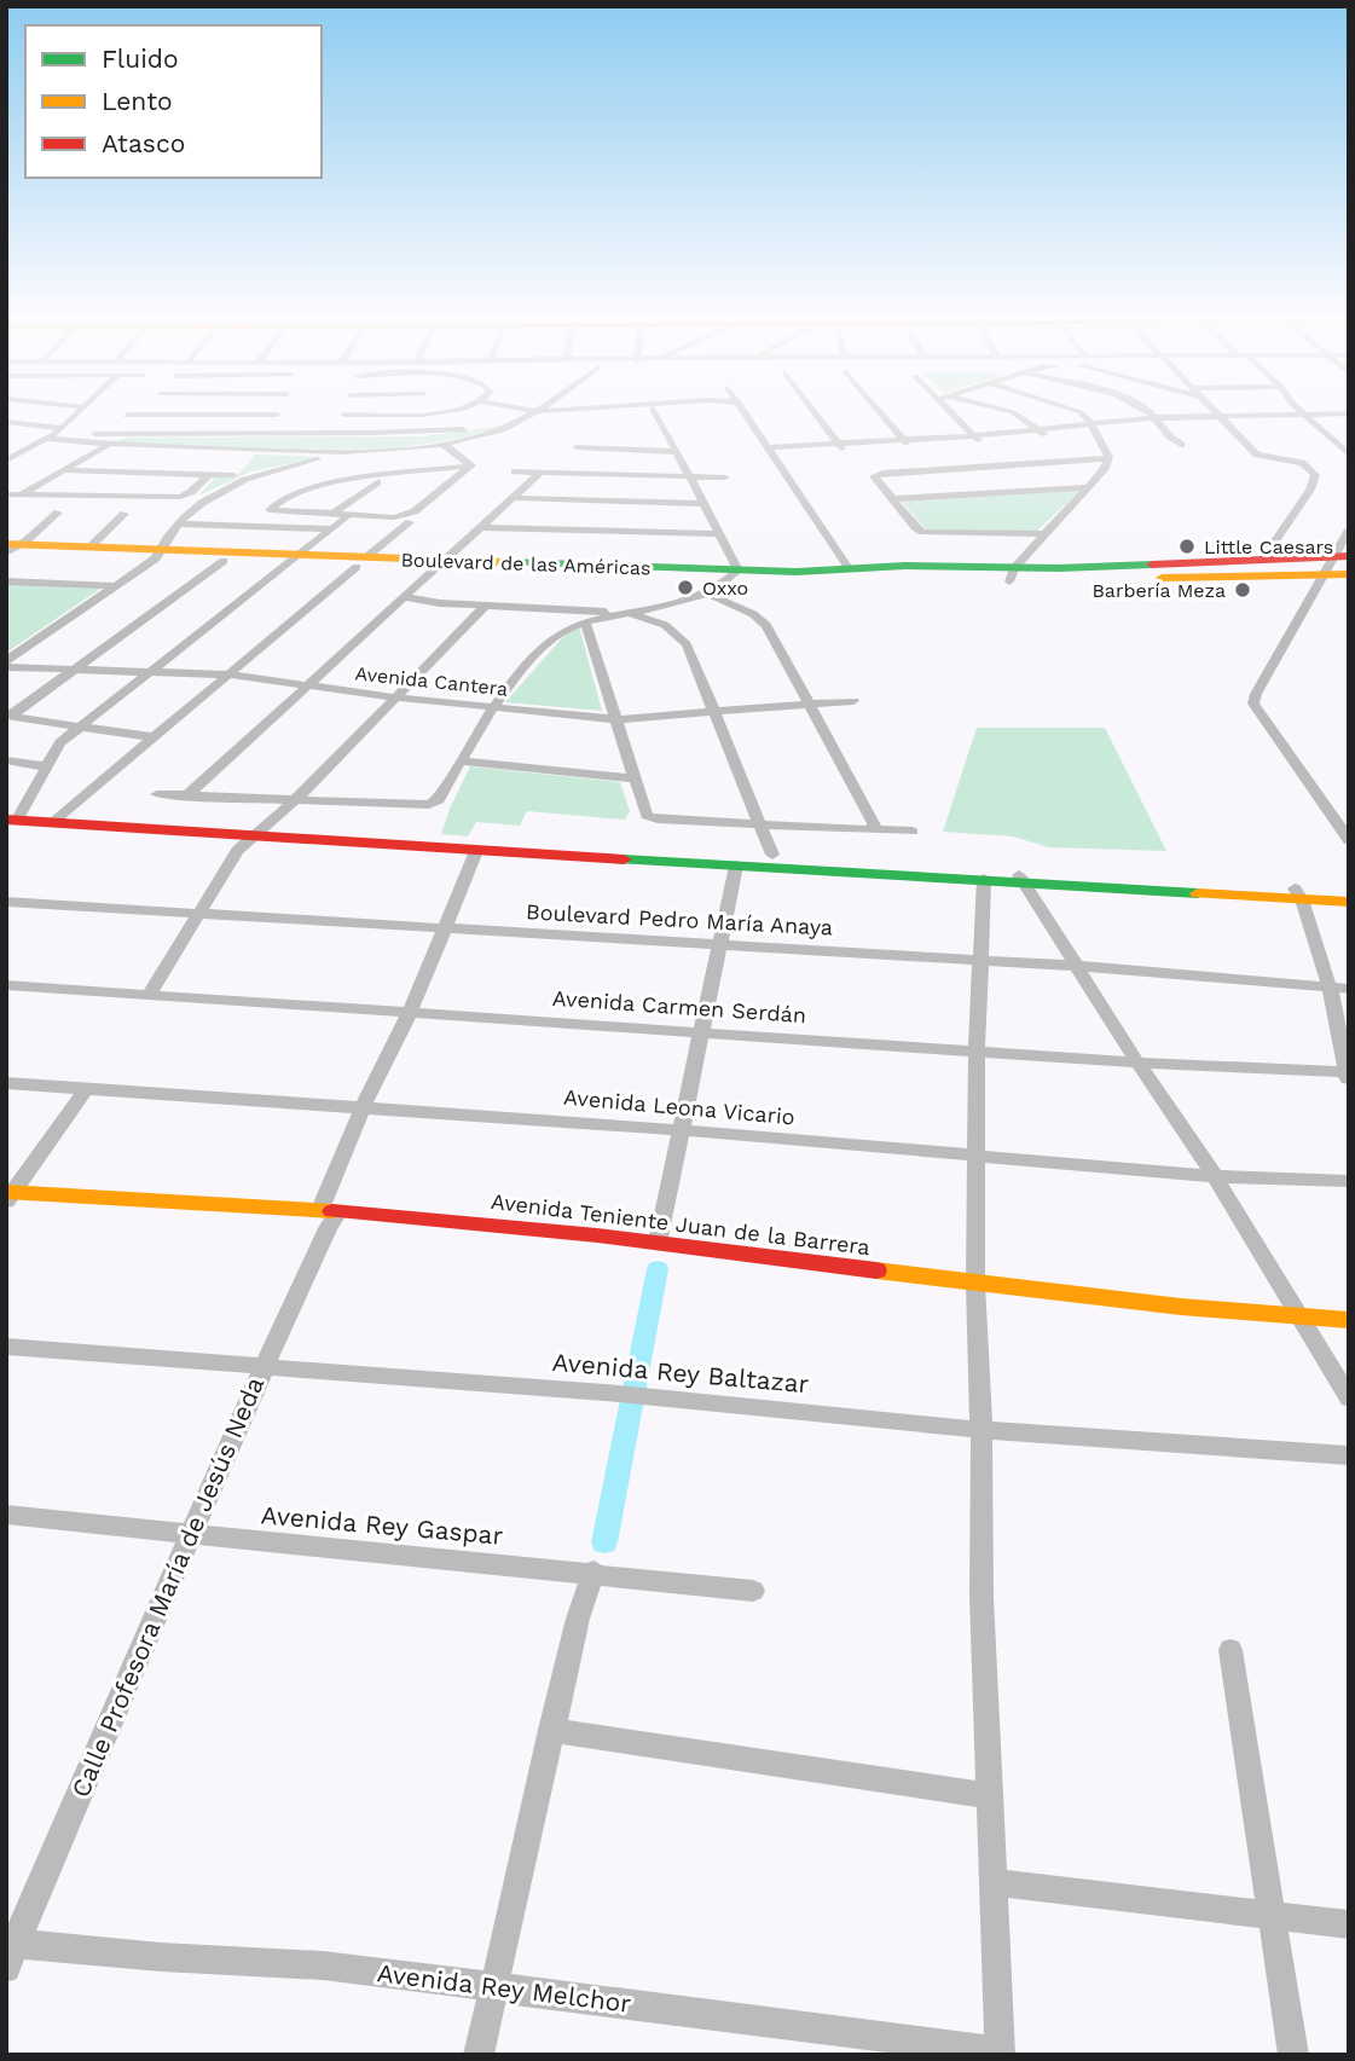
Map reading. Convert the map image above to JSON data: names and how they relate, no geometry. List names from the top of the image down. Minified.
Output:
{"streets":{"street":["Boulevard de las Américas","Avenida Cantera","Boulevard Pedro María Anaya","Avenida Carmen Serdán","Avenida Leona Vicario","Avenida Teniente Juan de la Barrera","Avenida Rey Baltazar","Avenida Rey Gaspar","Calle Profesora María de Jesús Neda","Avenida Rey Melchor"]},"crossings":[["Boulevard Pedro María Anaya","Calle Profesora María de Jesús Neda"],["Avenida Carmen Serdán","Calle Profesora María de Jesús Neda"],["Avenida Leona Vicario","Calle Profesora María de Jesús Neda"],["Avenida Teniente Juan de la Barrera","Calle Profesora María de Jesús Neda"],["Avenida Rey Baltazar","Calle Profesora María de Jesús Neda"],["Avenida Rey Gaspar","Calle Profesora María de Jesús Neda"],["Calle Profesora María de Jesús Neda","Avenida Rey Melchor"]],"places":["Little Caesars","Oxxo","Barbería Meza"],"legend":["Fluido","Lento","Atasco"]}
